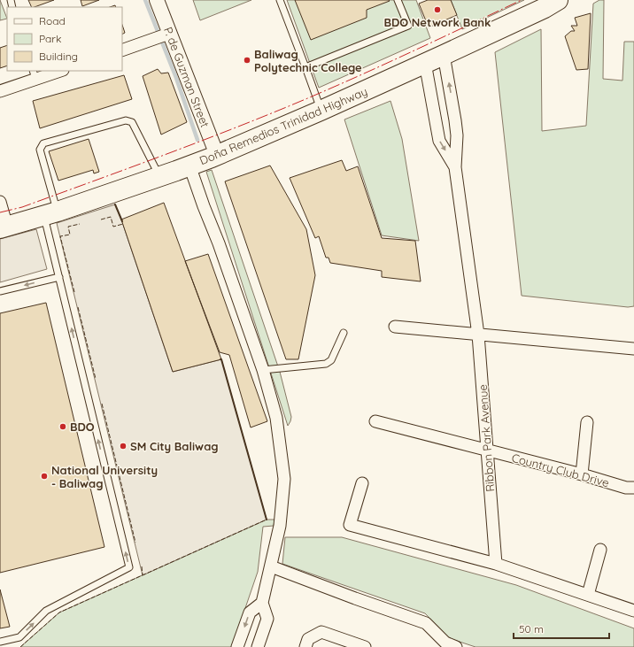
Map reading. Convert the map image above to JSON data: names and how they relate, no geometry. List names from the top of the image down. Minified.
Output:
{"streets":{"highway":["Doña Remedios Trinidad Highway"],"street":["P. de Guzman Street","Ribbon Park Avenue","Country Club Drive"]},"crossings":[["P. de Guzman Street","Doña Remedios Trinidad Highway"],["Doña Remedios Trinidad Highway","Ribbon Park Avenue"],["Ribbon Park Avenue","Country Club Drive"]],"places":["BDO Network Bank","Baliwag Polytechnic College","BDO","SM City Baliwag","National University - Baliwag"],"legend":["Road","Park","Building"],"scale_bar":"50 m"}
